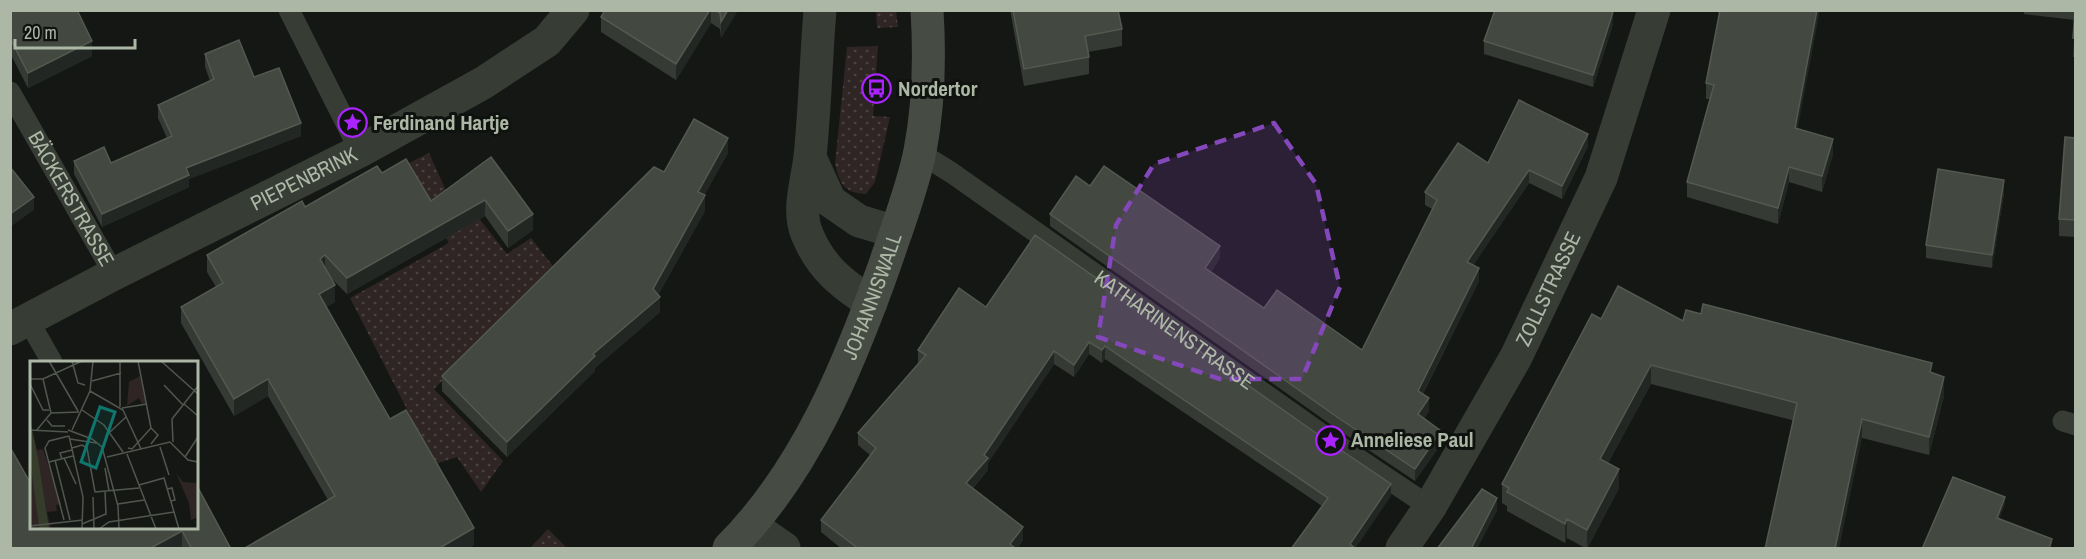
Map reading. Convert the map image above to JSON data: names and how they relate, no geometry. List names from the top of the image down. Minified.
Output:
{"streets":{"main road":["JOHANNISWALL"],"street":["PIEPENBRINK","ZOLLSTRASSE"],"lane":["BÄCKERSTRASSE","KATHARINENSTRASSE"]},"crossings":[["PIEPENBRINK","BÄCKERSTRASSE"],["ZOLLSTRASSE","KATHARINENSTRASSE"],["JOHANNISWALL","KATHARINENSTRASSE"]],"places":{"bus stop":["Nordertor"],"place":["Ferdinand Hartje","Anneliese Paul"]},"scale_bar":"20 m"}
